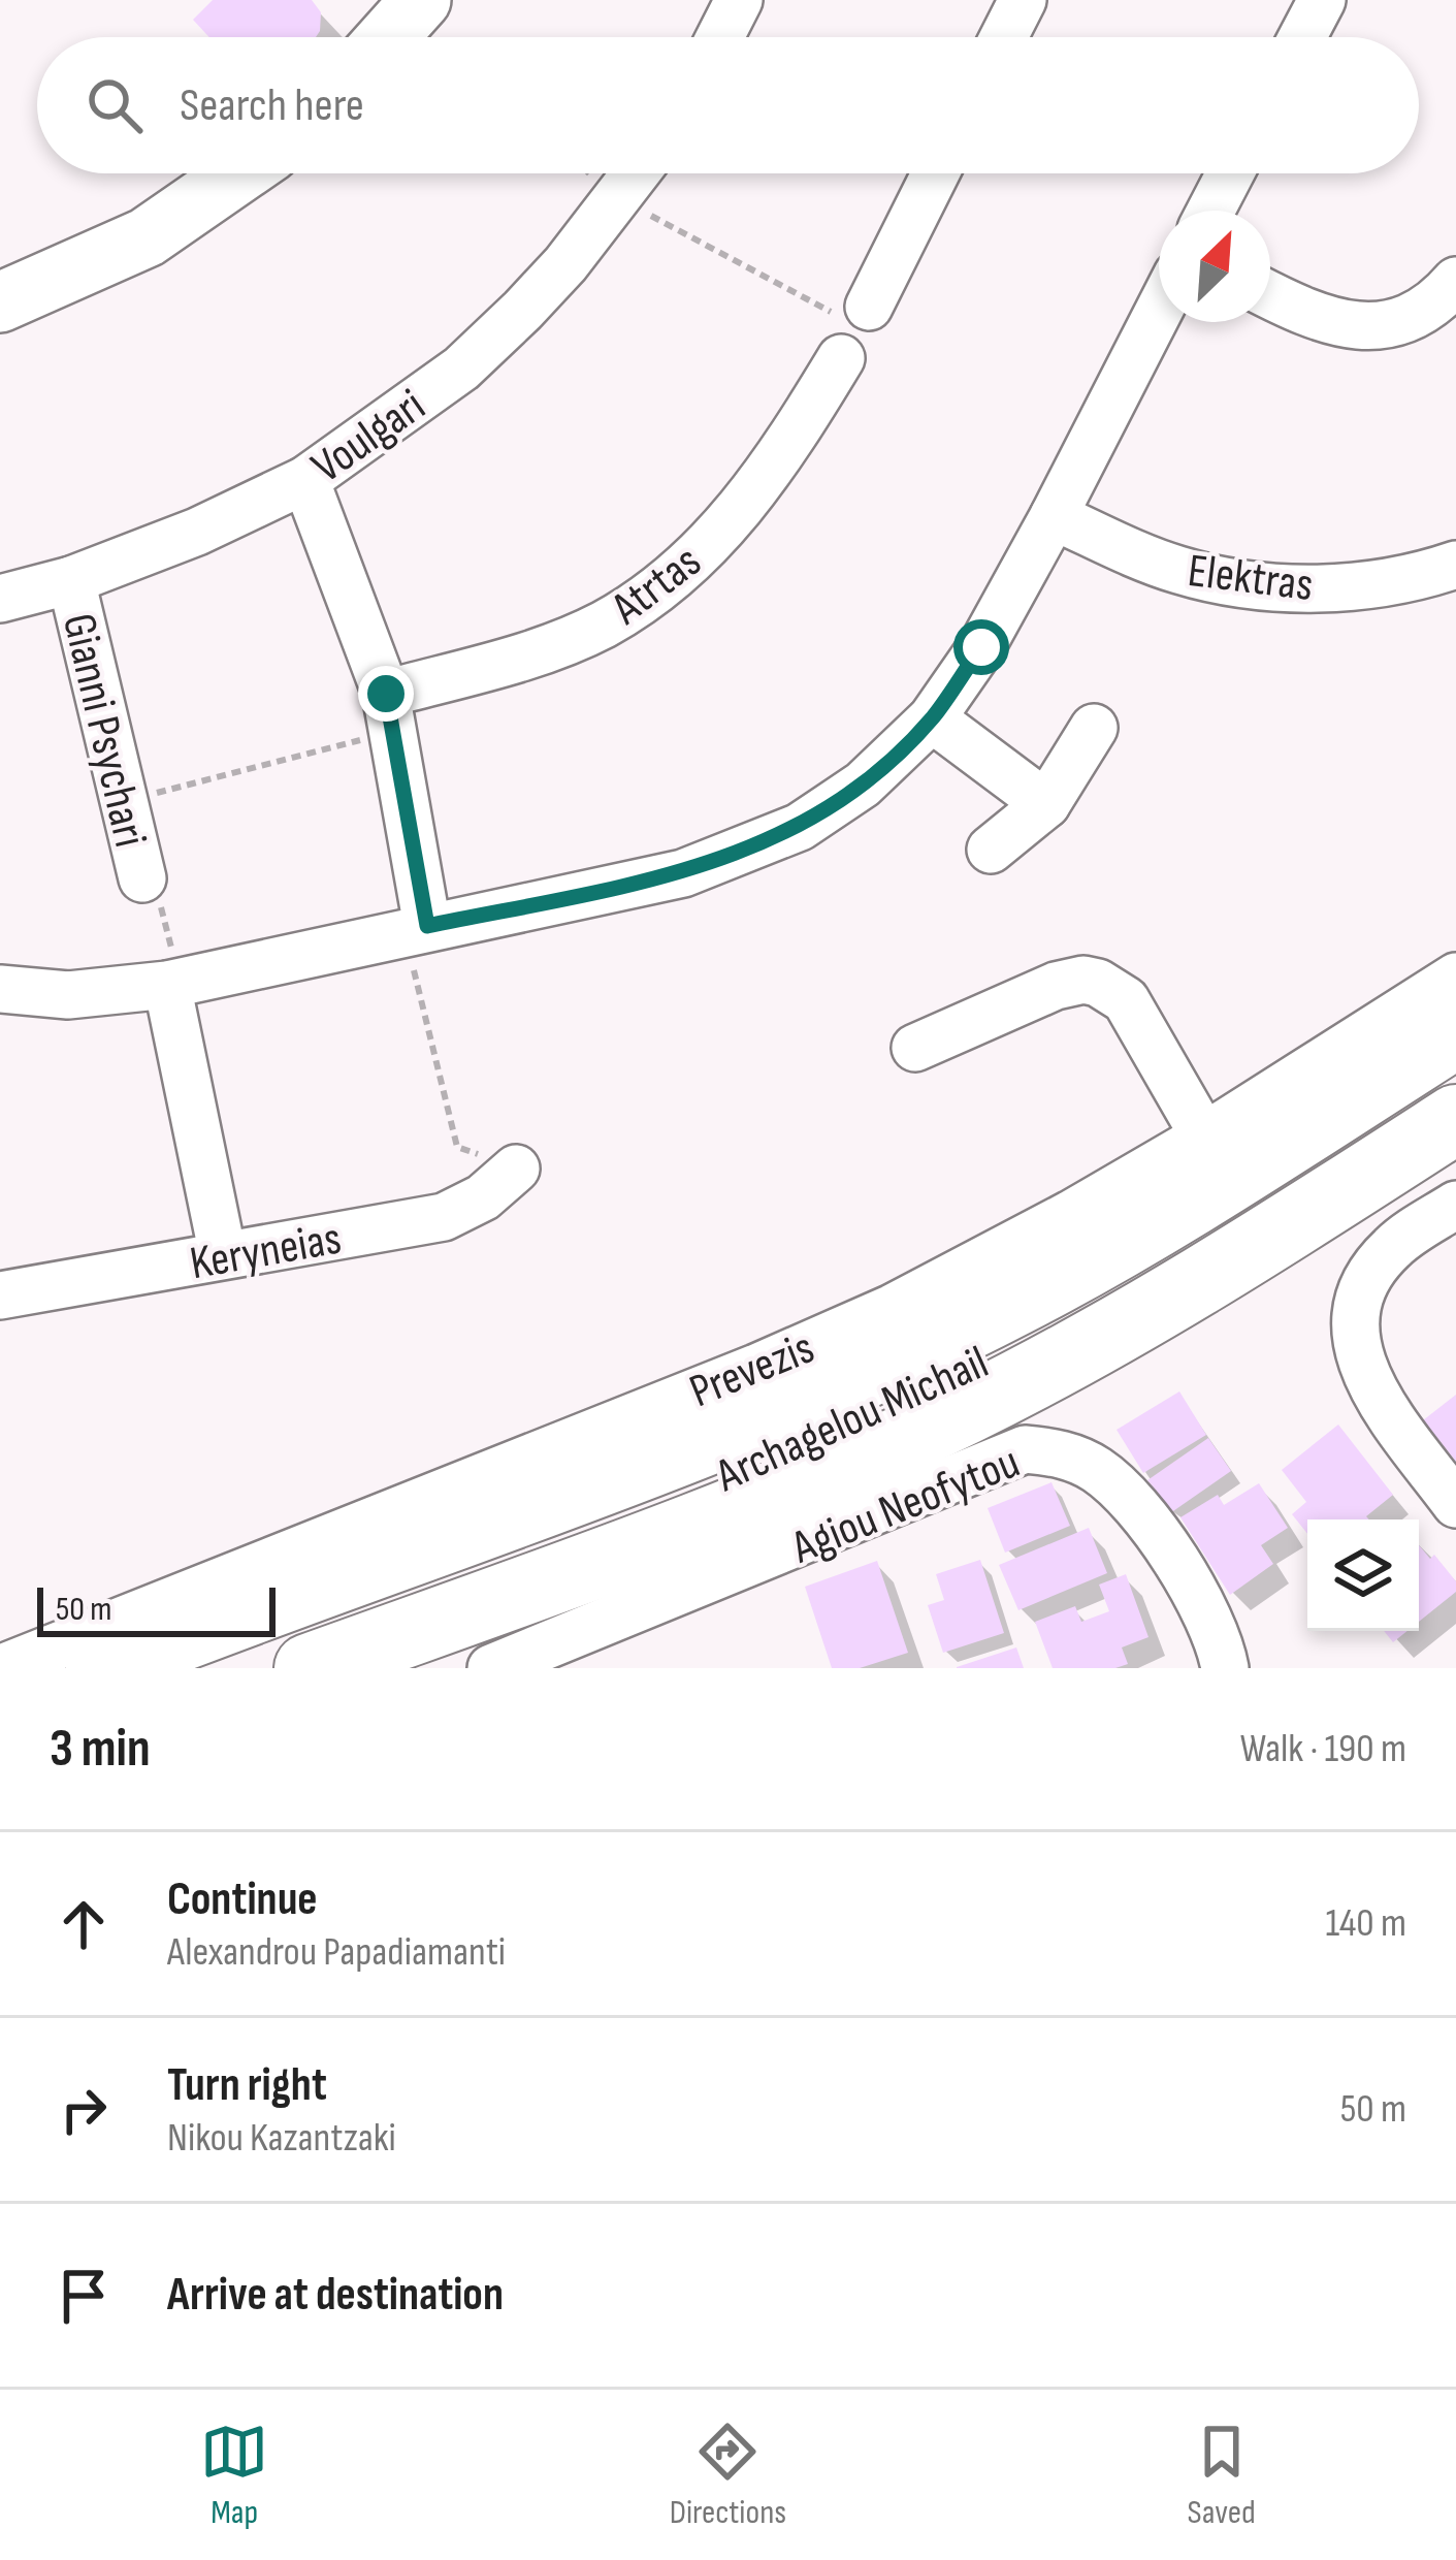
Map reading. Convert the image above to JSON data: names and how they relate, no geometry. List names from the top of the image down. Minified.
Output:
{"streets":{"highway":["Archagelou Michail"],"street":["Voulgari","Elektras","Atrtas","Gianni Psychari","Keryneias","Prevezis","Agiou Neofytou"]},"crossings":[["Voulgari","Gianni Psychari"]],"scale_bar":"50 m","north":"top right","page":{"search":"Search here","scale":"50 m","heading":["3 min","Walk · 190 m"],"list":[["Continue","Alexandrou Papadiamanti","140 m"],["Turn right","Nikou Kazantzaki","50 m"],"Arrive at destination"],"nav":["Map","Directions","Saved"]}}
